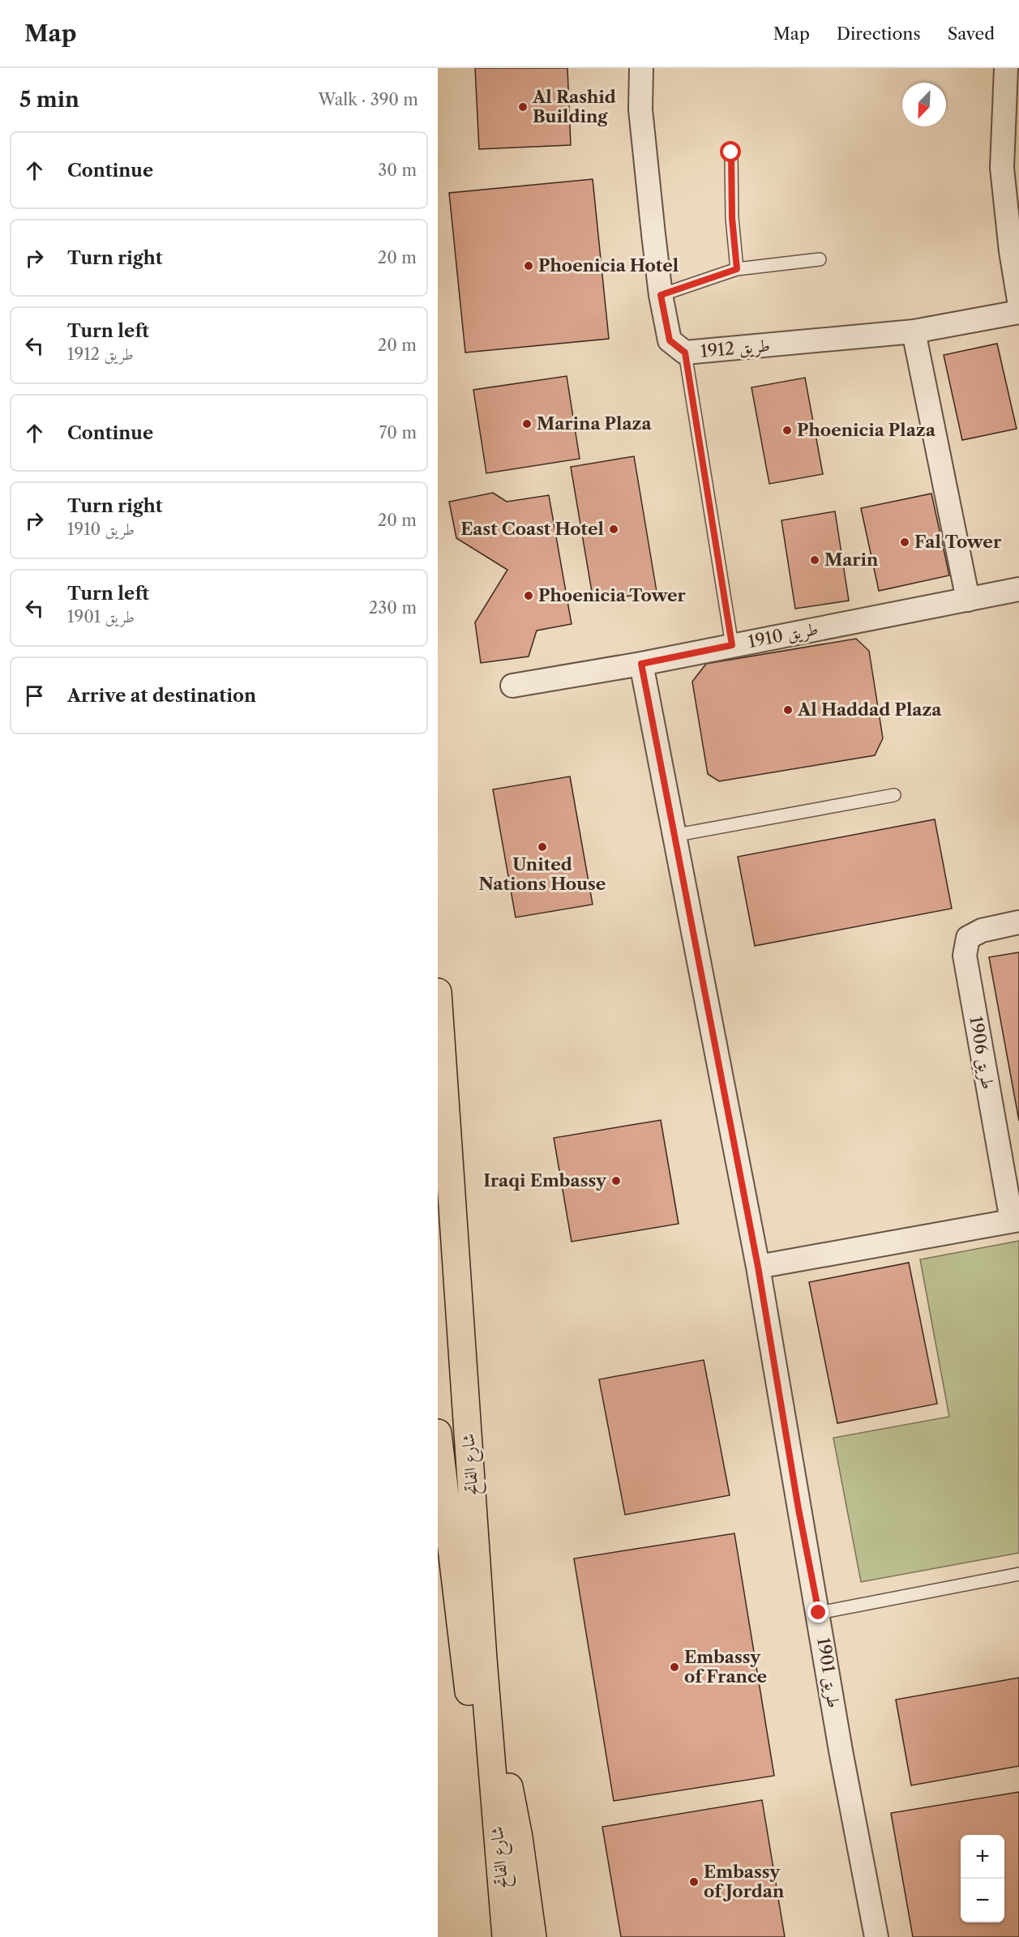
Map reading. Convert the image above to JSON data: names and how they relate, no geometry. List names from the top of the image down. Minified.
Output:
{"streets":{"main road":["شارع الفاتح"],"street":["طريق 1912","طريق 1910","طريق 1906","طريق 1901"]},"crossings":[["طريق 1910","طريق 1901"],["طريق 1906","طريق 1901"]],"places":["Al Rashid Building","Phoenicia Hotel","Marina Plaza","Phoenicia Plaza","East Coast Hotel","Fal Tower","Marin","Phoenicia Tower","Al Haddad Plaza","United Nations House","Iraqi Embassy","Embassy of France","Embassy of Jordan"],"north":"bottom left","page":{"header":"Map","nav":["Map","Directions","Saved"],"heading":["5 min","Walk · 390 m"],"list":[["Continue","30 m"],["Turn right","20 m"],["Turn left","طريق 1912","20 m"],["Continue","70 m"],["Turn right","طريق 1910","20 m"],["Turn left","طريق 1901","230 m"],"Arrive at destination"],"map_buttons":["+","−"]}}
